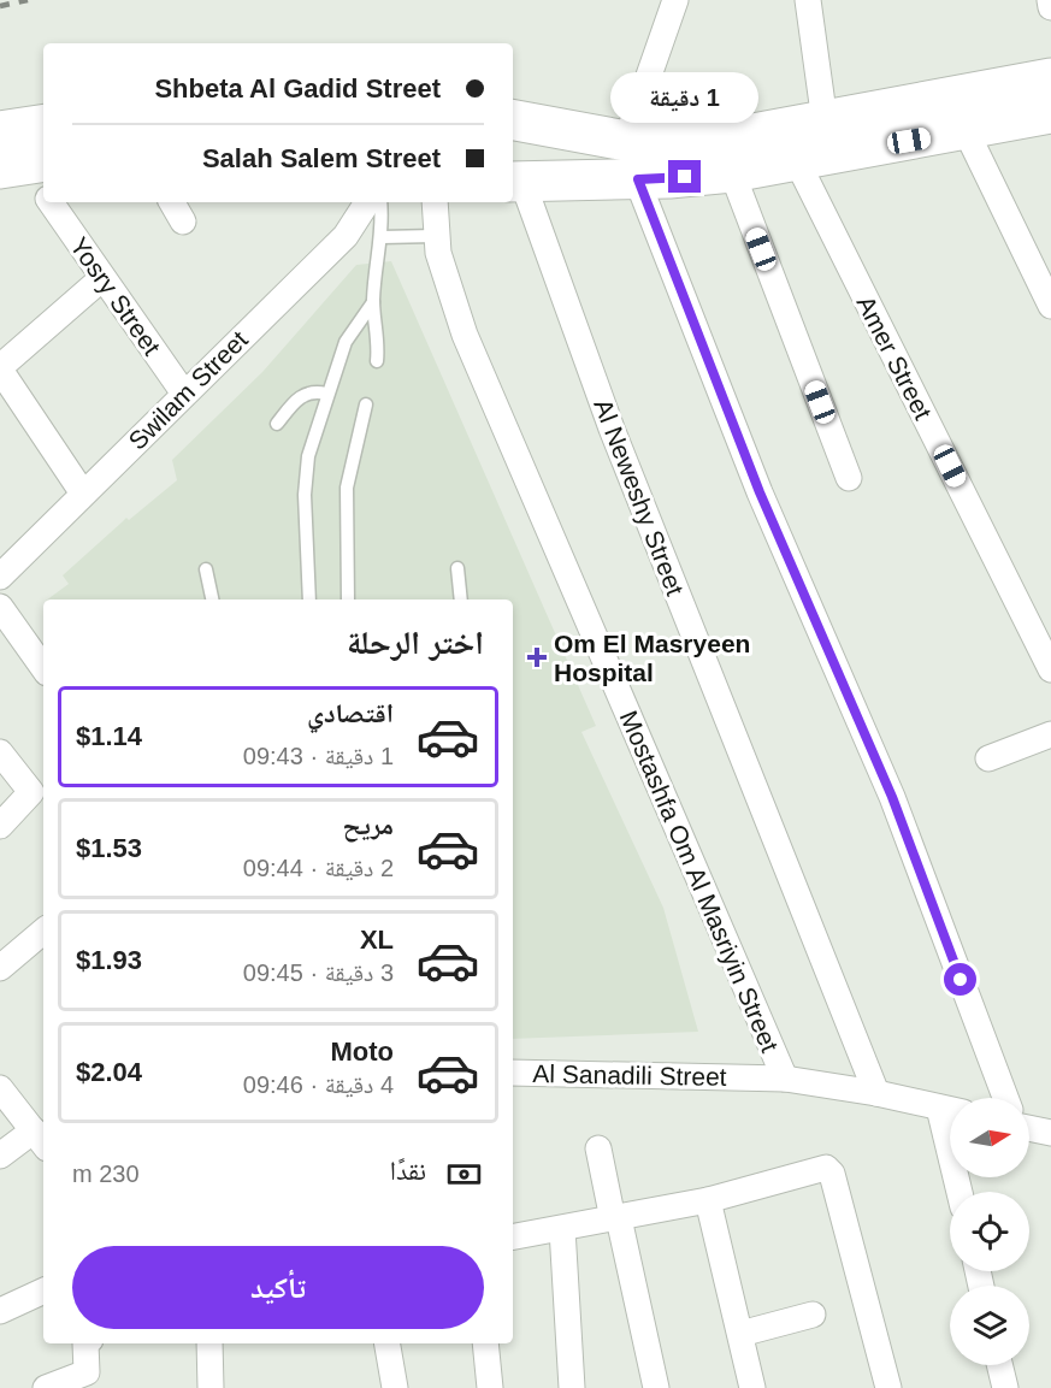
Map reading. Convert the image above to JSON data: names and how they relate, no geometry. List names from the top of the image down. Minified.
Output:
{"streets":{"street":["Yosry Street","Amer Street","Swilam Street","Al Neweshy Street","Mostashfa Om Al Masriyin Street","Al Sanadili Street"]},"crossings":[["Yosry Street","Swilam Street"],["Al Neweshy Street","Al Sanadili Street"],["Mostashfa Om Al Masriyin Street","Al Sanadili Street"]],"places":{"health":["Om El Masryeen Hospital"]},"north":"right","page":{"banner":["Shbeta Al Gadid Street","Salah Salem Street"],"bubble":"1 دقيقة","heading":"اختر الرحلة","list":[{"name":"اقتصادي","note":"1 دقيقة · 09:43","value":"$1.14"},{"name":"مريح","note":"2 دقيقة · 09:44","value":"$1.53"},{"name":"XL","note":"3 دقيقة · 09:45","value":"$1.93"},{"name":"Moto","note":"4 دقيقة · 09:46","value":"$2.04"}],"pay":["نقدًا","230 m"],"buttons":"تأكيد"}}
